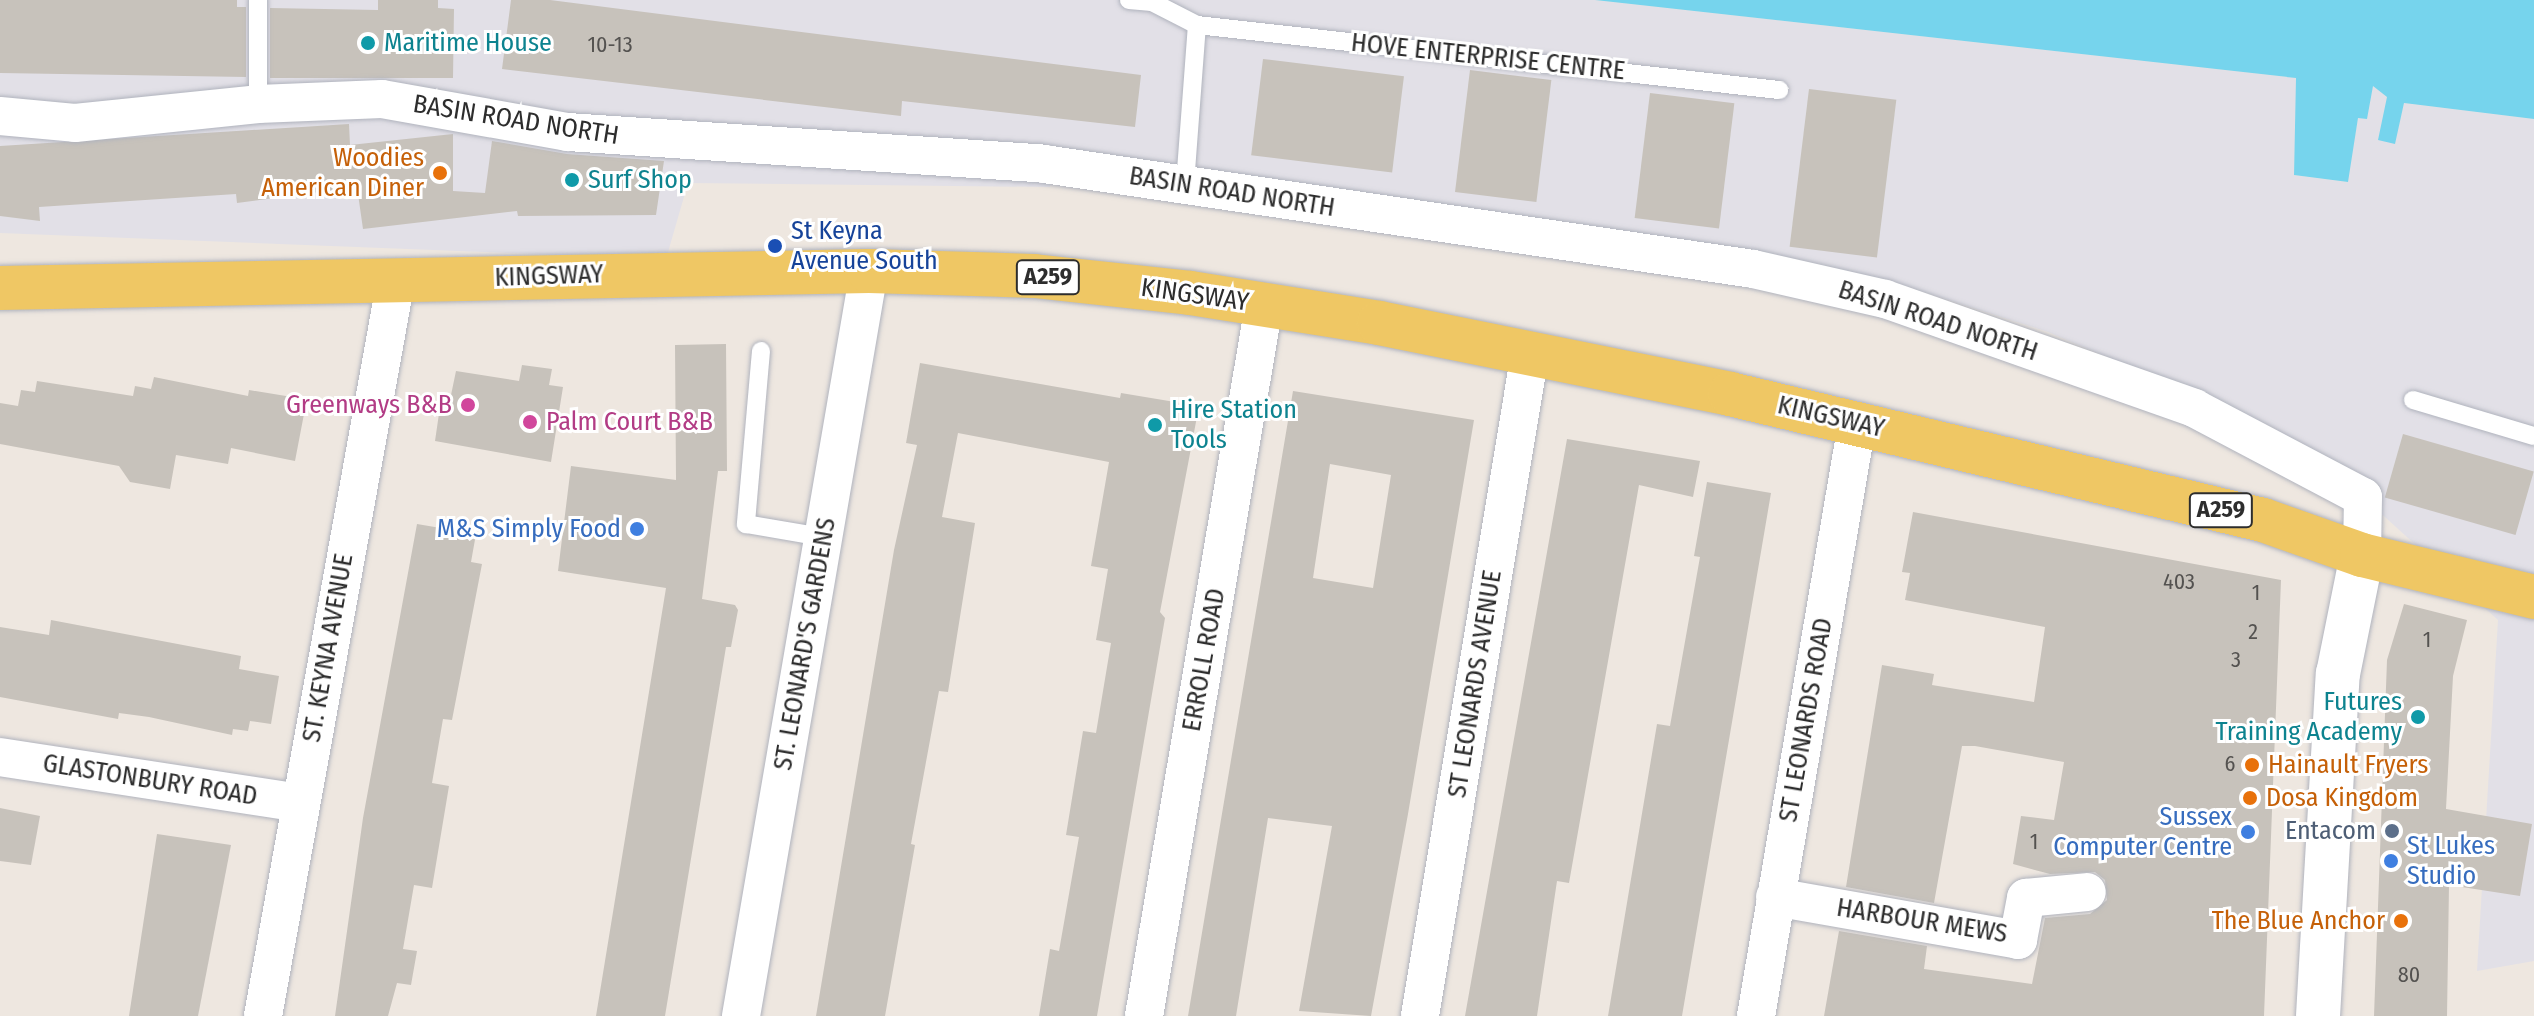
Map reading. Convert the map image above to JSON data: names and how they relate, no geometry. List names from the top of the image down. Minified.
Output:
{"streets":{"main road":["KINGSWAY","A259"],"street":["BASIN ROAD NORTH","ST. LEONARD'S GARDENS","ST. KEYNA AVENUE","ERROLL ROAD","ST LEONARDS AVENUE","ST LEONARDS ROAD","GLASTONBURY ROAD","HARBOUR MEWS"],"lane":["HOVE ENTERPRISE CENTRE"]},"crossings":[["BASIN ROAD NORTH","KINGSWAY"],["BASIN ROAD NORTH","A259"],["KINGSWAY","A259"],["KINGSWAY","ST. LEONARD'S GARDENS"],["KINGSWAY","ST. KEYNA AVENUE"],["KINGSWAY","ERROLL ROAD"],["KINGSWAY","ST LEONARDS AVENUE"],["KINGSWAY","ST LEONARDS ROAD"],["ST. KEYNA AVENUE","GLASTONBURY ROAD"],["ST LEONARDS ROAD","HARBOUR MEWS"]],"places":["Maritime House","Woodies American Diner","Surf Shop","St Keyna Avenue South","Greenways B&B","Palm Court B&B","Hire Station Tools","M&S Simply Food","Futures Training Academy","Hainault Fryers","Dosa Kingdom","Entacom","Sussex Computer Centre","St Lukes Studio","The Blue Anchor"],"house_numbers":["10-13","403","1","2","1","3","6","1","80"]}
